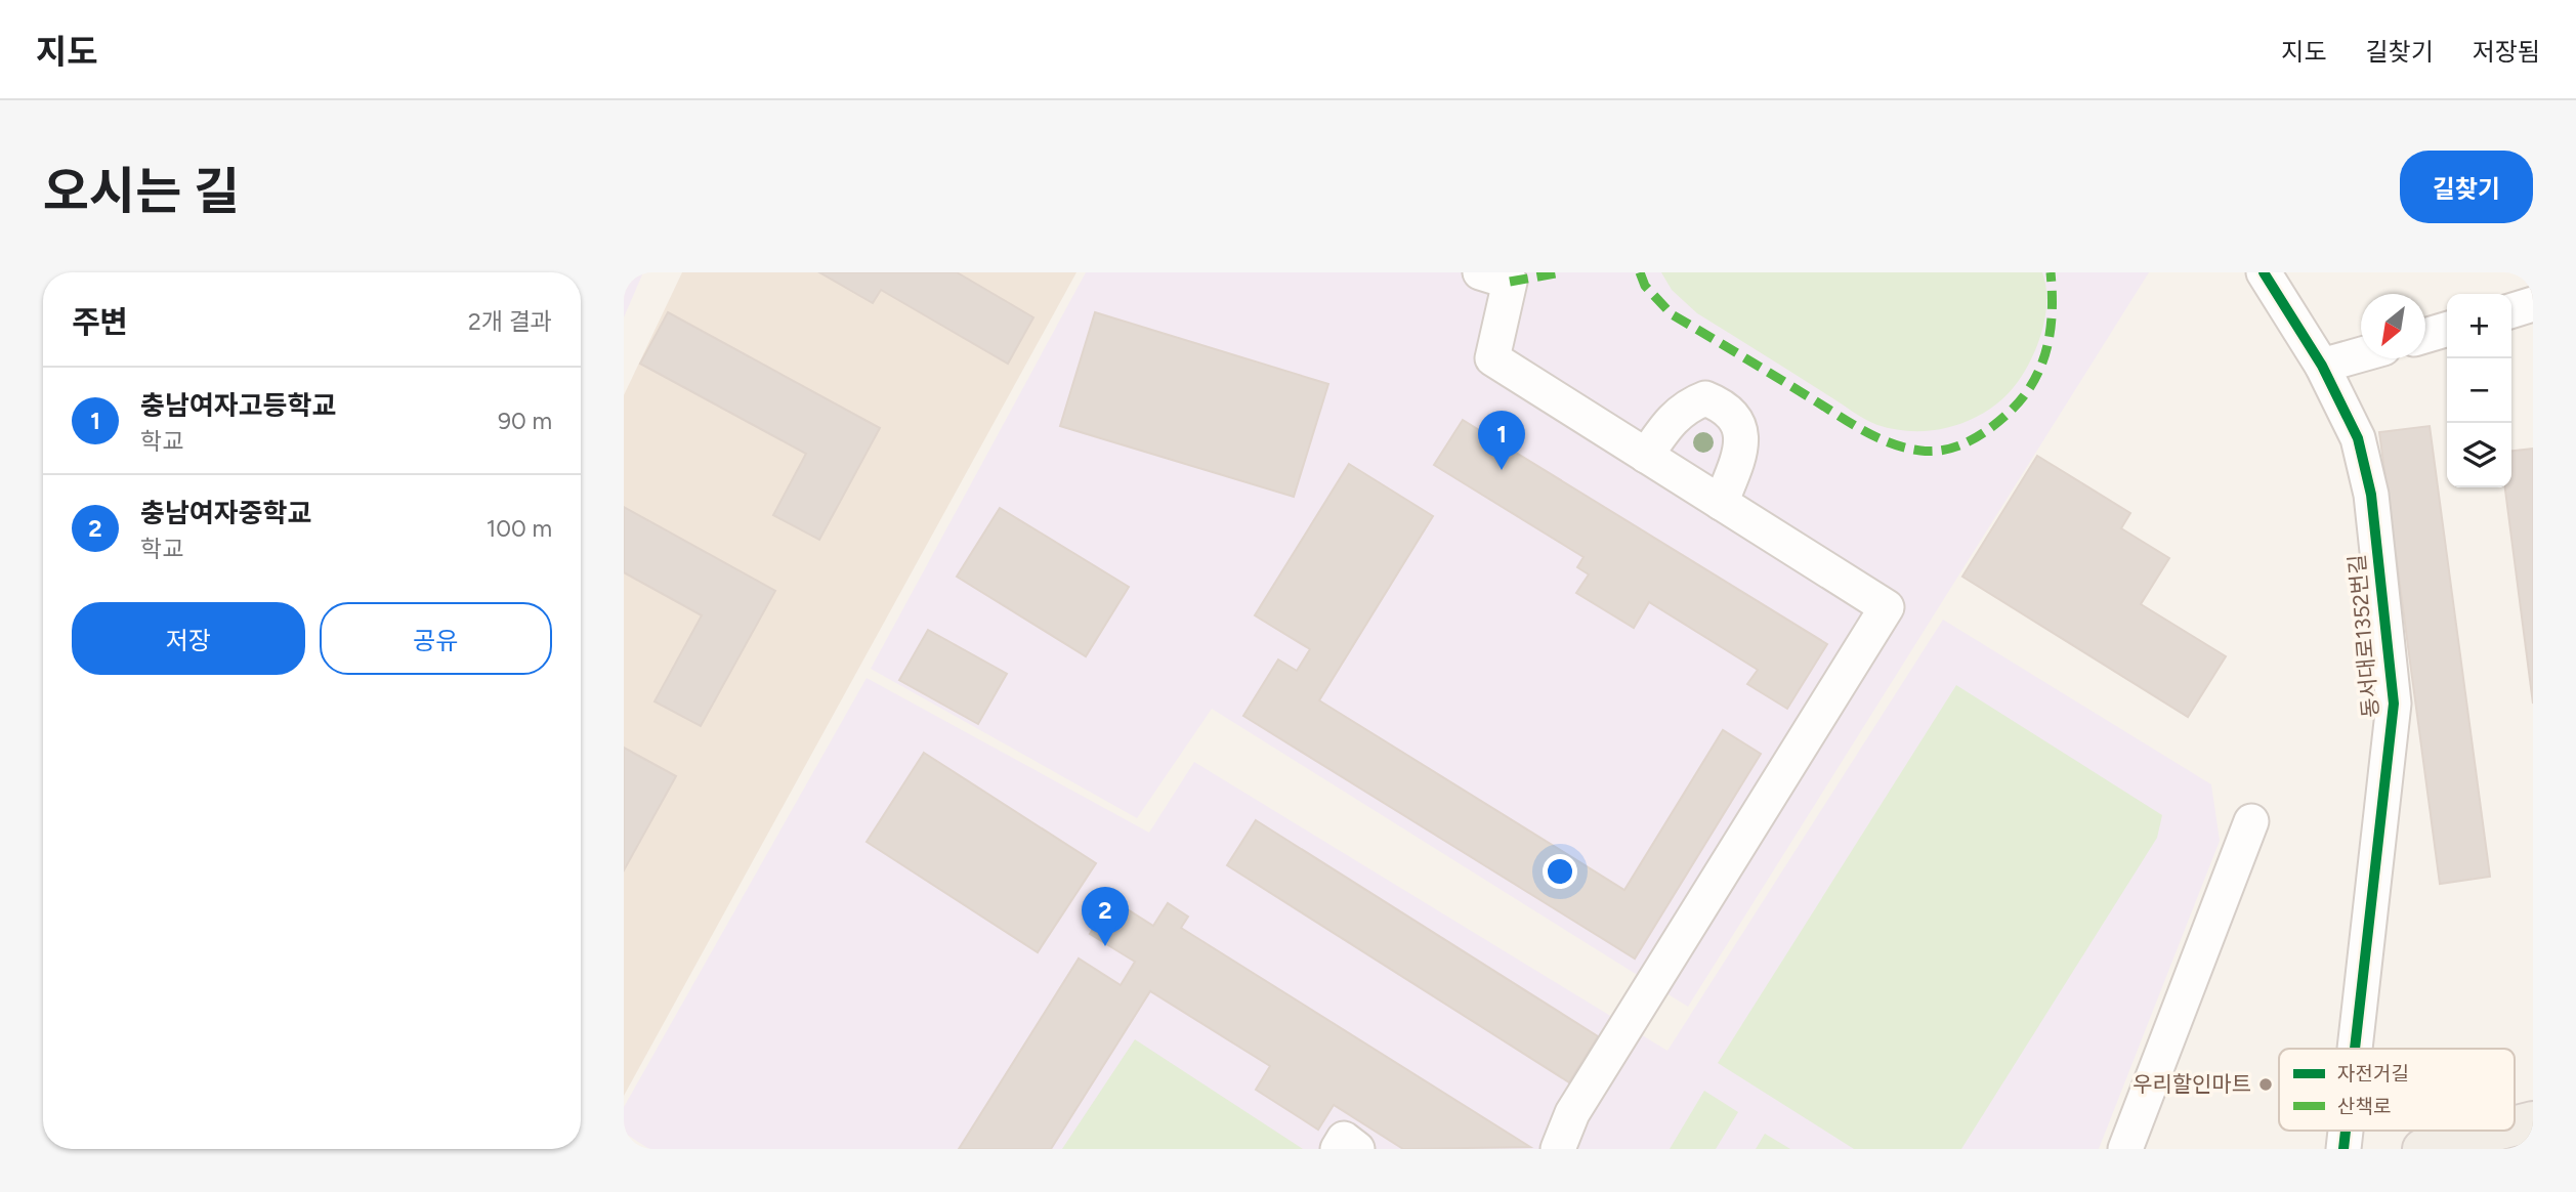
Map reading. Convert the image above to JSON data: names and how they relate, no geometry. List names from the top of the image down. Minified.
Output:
{"streets":{"street":["동서대로1352번길"]},"places":["우리할인마트"],"legend":["자전거길","산책로"],"north":"bottom left","page":{"header":"지도","nav":["지도","길찾기","저장됨"],"title":"오시는 길","buttons":["길찾기",["저장","공유"]],"heading":["주변","2개 결과"],"map_buttons":["+","−"],"list":[{"mark":"1","name":"충남여자고등학교","note":"학교","value":"90 m"},{"mark":"2","name":"충남여자중학교","note":"학교","value":"100 m"}],"pins":["1","2"]}}
